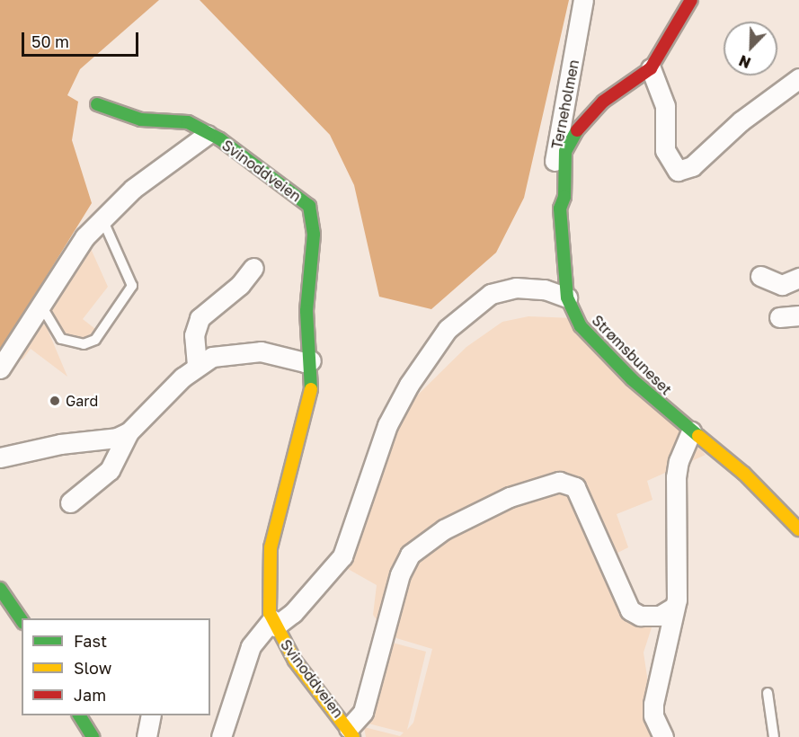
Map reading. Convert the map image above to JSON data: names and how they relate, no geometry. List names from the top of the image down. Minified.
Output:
{"streets":{"street":["Terneholmen","Svinoddveien","Strømsbuneset"]},"crossings":[["Terneholmen","Strømsbuneset"]],"places":["Gard"],"legend":["Fast","Slow","Jam"],"scale_bar":"50 m","north":"bottom left"}
